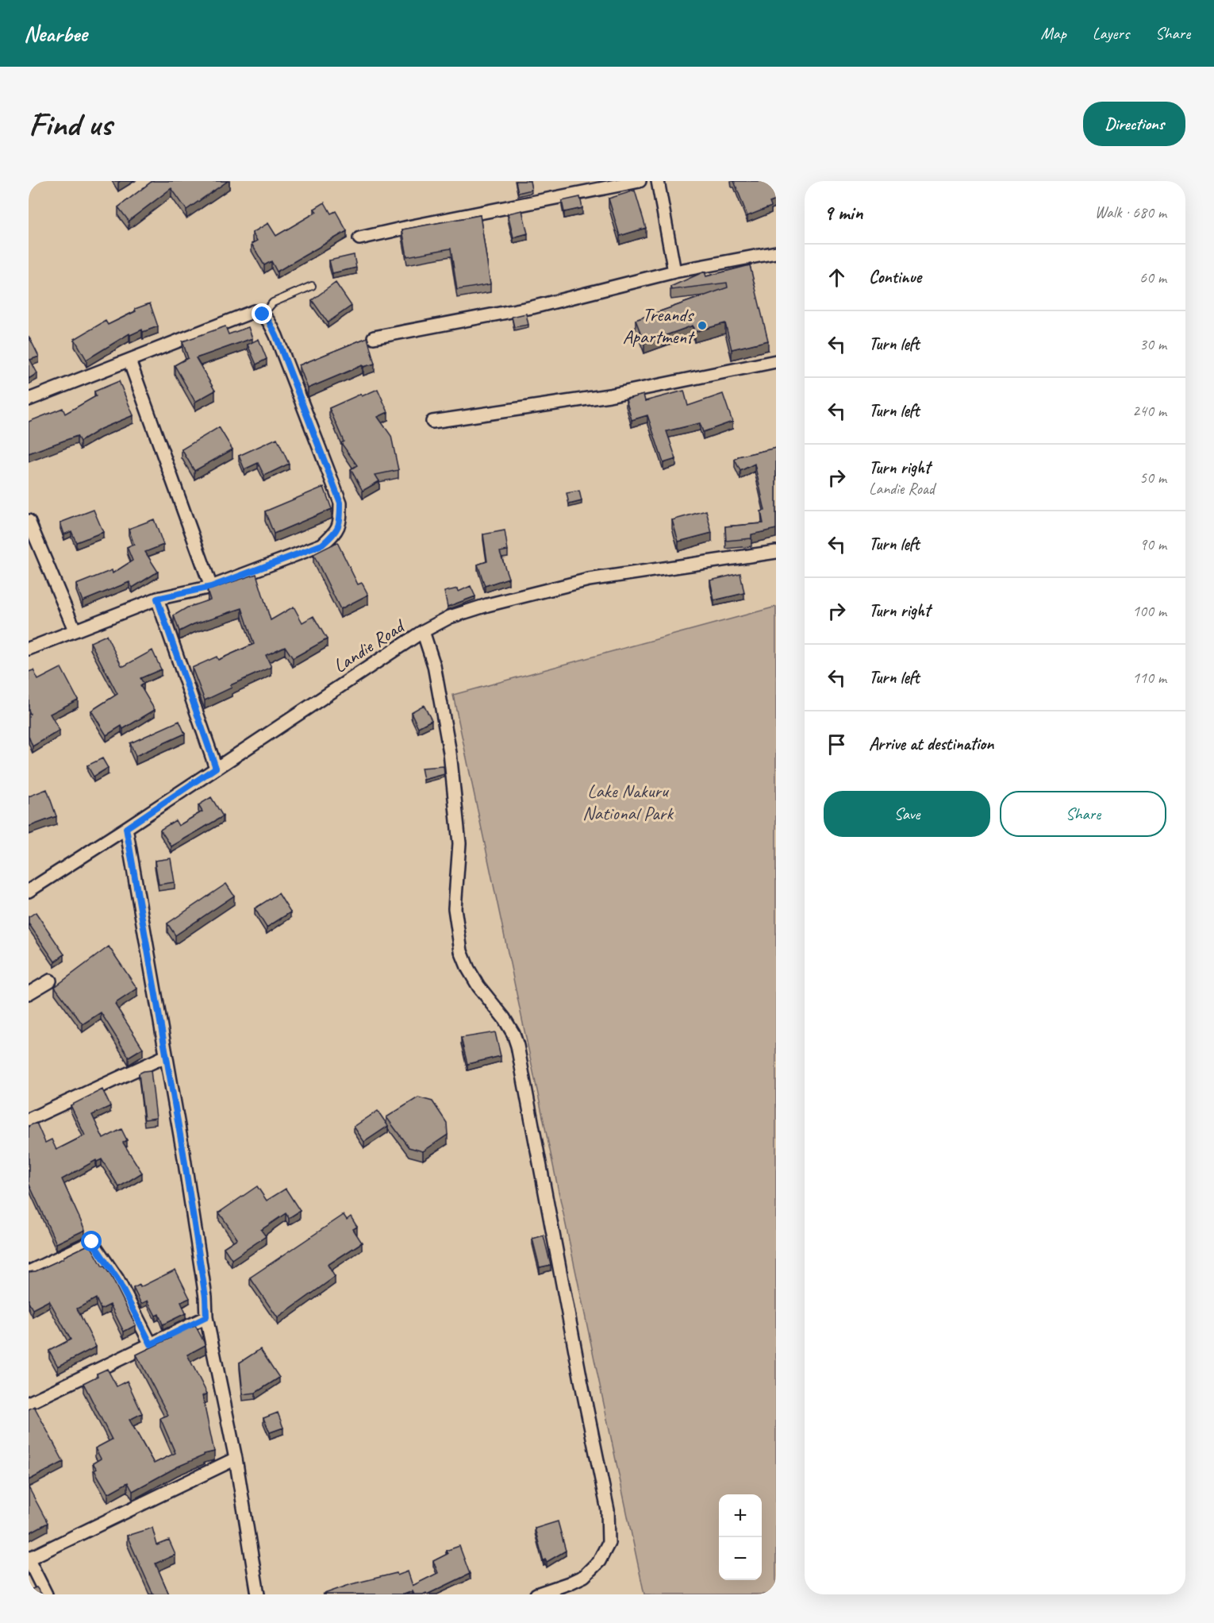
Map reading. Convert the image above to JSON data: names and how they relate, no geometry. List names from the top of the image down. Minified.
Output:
{"streets":{"street":["Landie Road"]},"parks":["Lake Nakuru National Park"],"places":["Treands Apartment"],"page":{"header":"Nearbee","nav":["Map","Layers","Share"],"buttons":["Directions",["Save","Share"]],"title":"Find us","heading":["9 min","Walk · 680 m"],"list":[["Continue","60 m"],["Turn left","30 m"],["Turn left","240 m"],["Turn right","Landie Road","50 m"],["Turn left","90 m"],["Turn right","100 m"],["Turn left","110 m"],"Arrive at destination"],"map_buttons":["+","−"]}}
